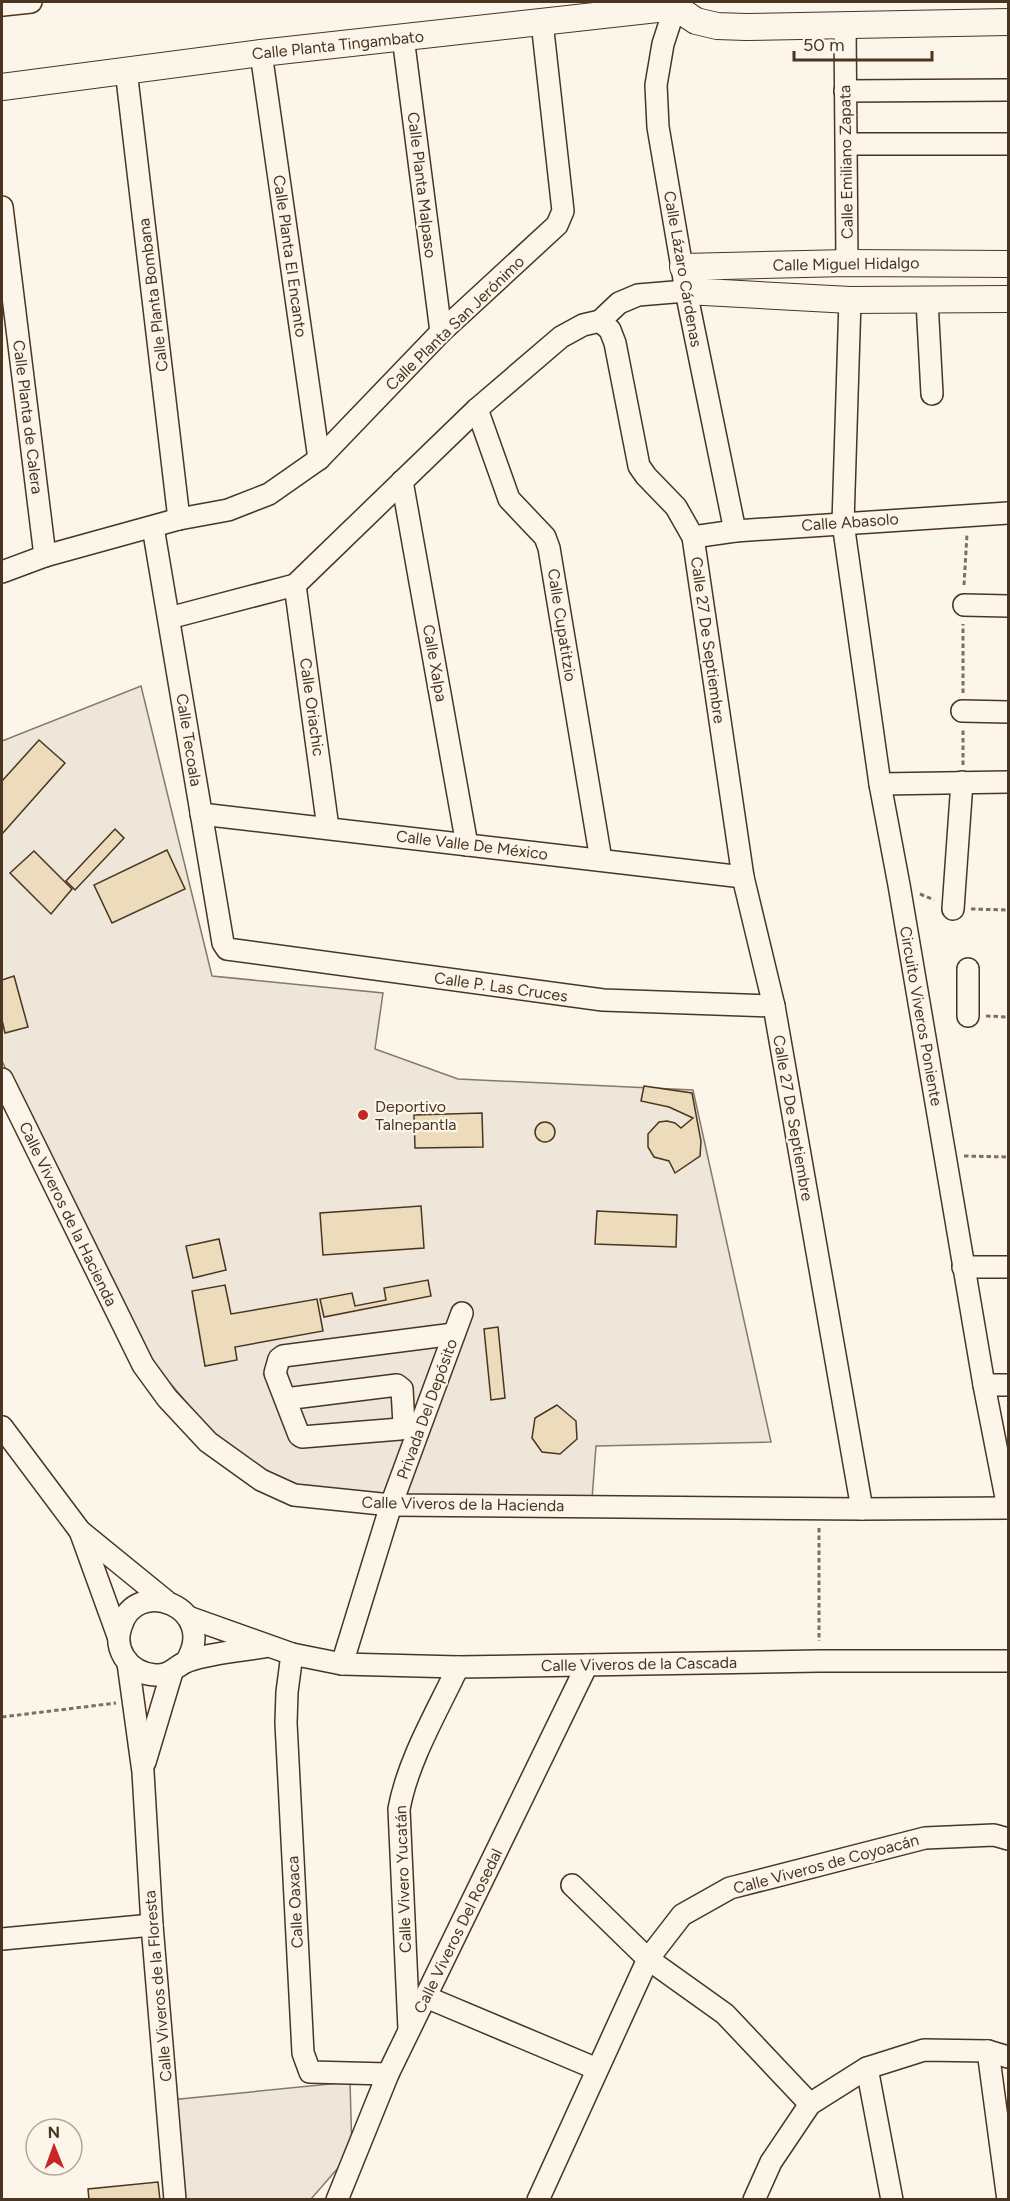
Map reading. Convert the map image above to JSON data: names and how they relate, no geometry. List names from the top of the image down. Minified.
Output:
{"streets":{"main road":["Calle Planta Tingambato","Calle Miguel Hidalgo"],"street":["Calle Emiliano Zapata","Calle Planta Malpaso","Calle Planta El Encanto","Calle Lázaro Cárdenas","Calle Planta Bombana","Calle Planta San Jerónimo","Calle Planta de Calera","Calle Abasolo","Calle Cupatitzio","Calle 27 De Septiembre","Calle Xalpa","Calle Oriachic","Calle Tecoala","Calle Valle De México","Calle P. Las Cruces","Circuito Viveros Poniente","Calle Viveros de la Hacienda","Privada Del Depósito","Calle Viveros de la Cascada","Calle Viveros de Coyoacán","Calle Vivero Yucatán","Calle Oaxaca","Calle Viveros Del Rosedal","Calle Viveros de la Floresta"]},"crossings":[["Calle Planta Tingambato","Calle Planta Malpaso"],["Calle Planta Tingambato","Calle Planta El Encanto"],["Calle Planta Tingambato","Calle Lázaro Cárdenas"],["Calle Planta Tingambato","Calle Planta Bombana"],["Calle Planta Tingambato","Calle Planta San Jerónimo"],["Calle Emiliano Zapata","Calle Miguel Hidalgo"],["Calle Planta Malpaso","Calle Planta San Jerónimo"],["Calle Planta El Encanto","Calle Planta San Jerónimo"],["Calle Miguel Hidalgo","Calle Lázaro Cárdenas"],["Calle Lázaro Cárdenas","Calle Abasolo"],["Calle Planta Bombana","Calle Planta San Jerónimo"],["Calle Planta San Jerónimo","Calle Planta de Calera"],["Calle Planta San Jerónimo","Calle Tecoala"],["Calle Abasolo","Calle 27 De Septiembre"],["Calle Abasolo","Circuito Viveros Poniente"],["Calle Cupatitzio","Calle Valle De México"],["Calle 27 De Septiembre","Calle Valle De México"],["Calle 27 De Septiembre","Calle P. Las Cruces"],["Calle 27 De Septiembre","Calle Viveros de la Hacienda"],["Calle Xalpa","Calle Valle De México"],["Calle Oriachic","Calle Valle De México"],["Calle Tecoala","Calle Valle De México"],["Calle Tecoala","Calle P. Las Cruces"],["Circuito Viveros Poniente","Calle Viveros de la Hacienda"],["Calle Viveros de la Hacienda","Privada Del Depósito"],["Privada Del Depósito","Calle Viveros de la Cascada"],["Calle Viveros de la Cascada","Calle Vivero Yucatán"],["Calle Viveros de la Cascada","Calle Oaxaca"],["Calle Viveros de la Cascada","Calle Viveros Del Rosedal"],["Calle Viveros de la Cascada","Calle Viveros de la Floresta"],["Calle Vivero Yucatán","Calle Viveros Del Rosedal"],["Calle Oaxaca","Calle Viveros Del Rosedal"]],"places":["Deportivo Talnepantla"],"scale_bar":"50 m","north":"top"}
